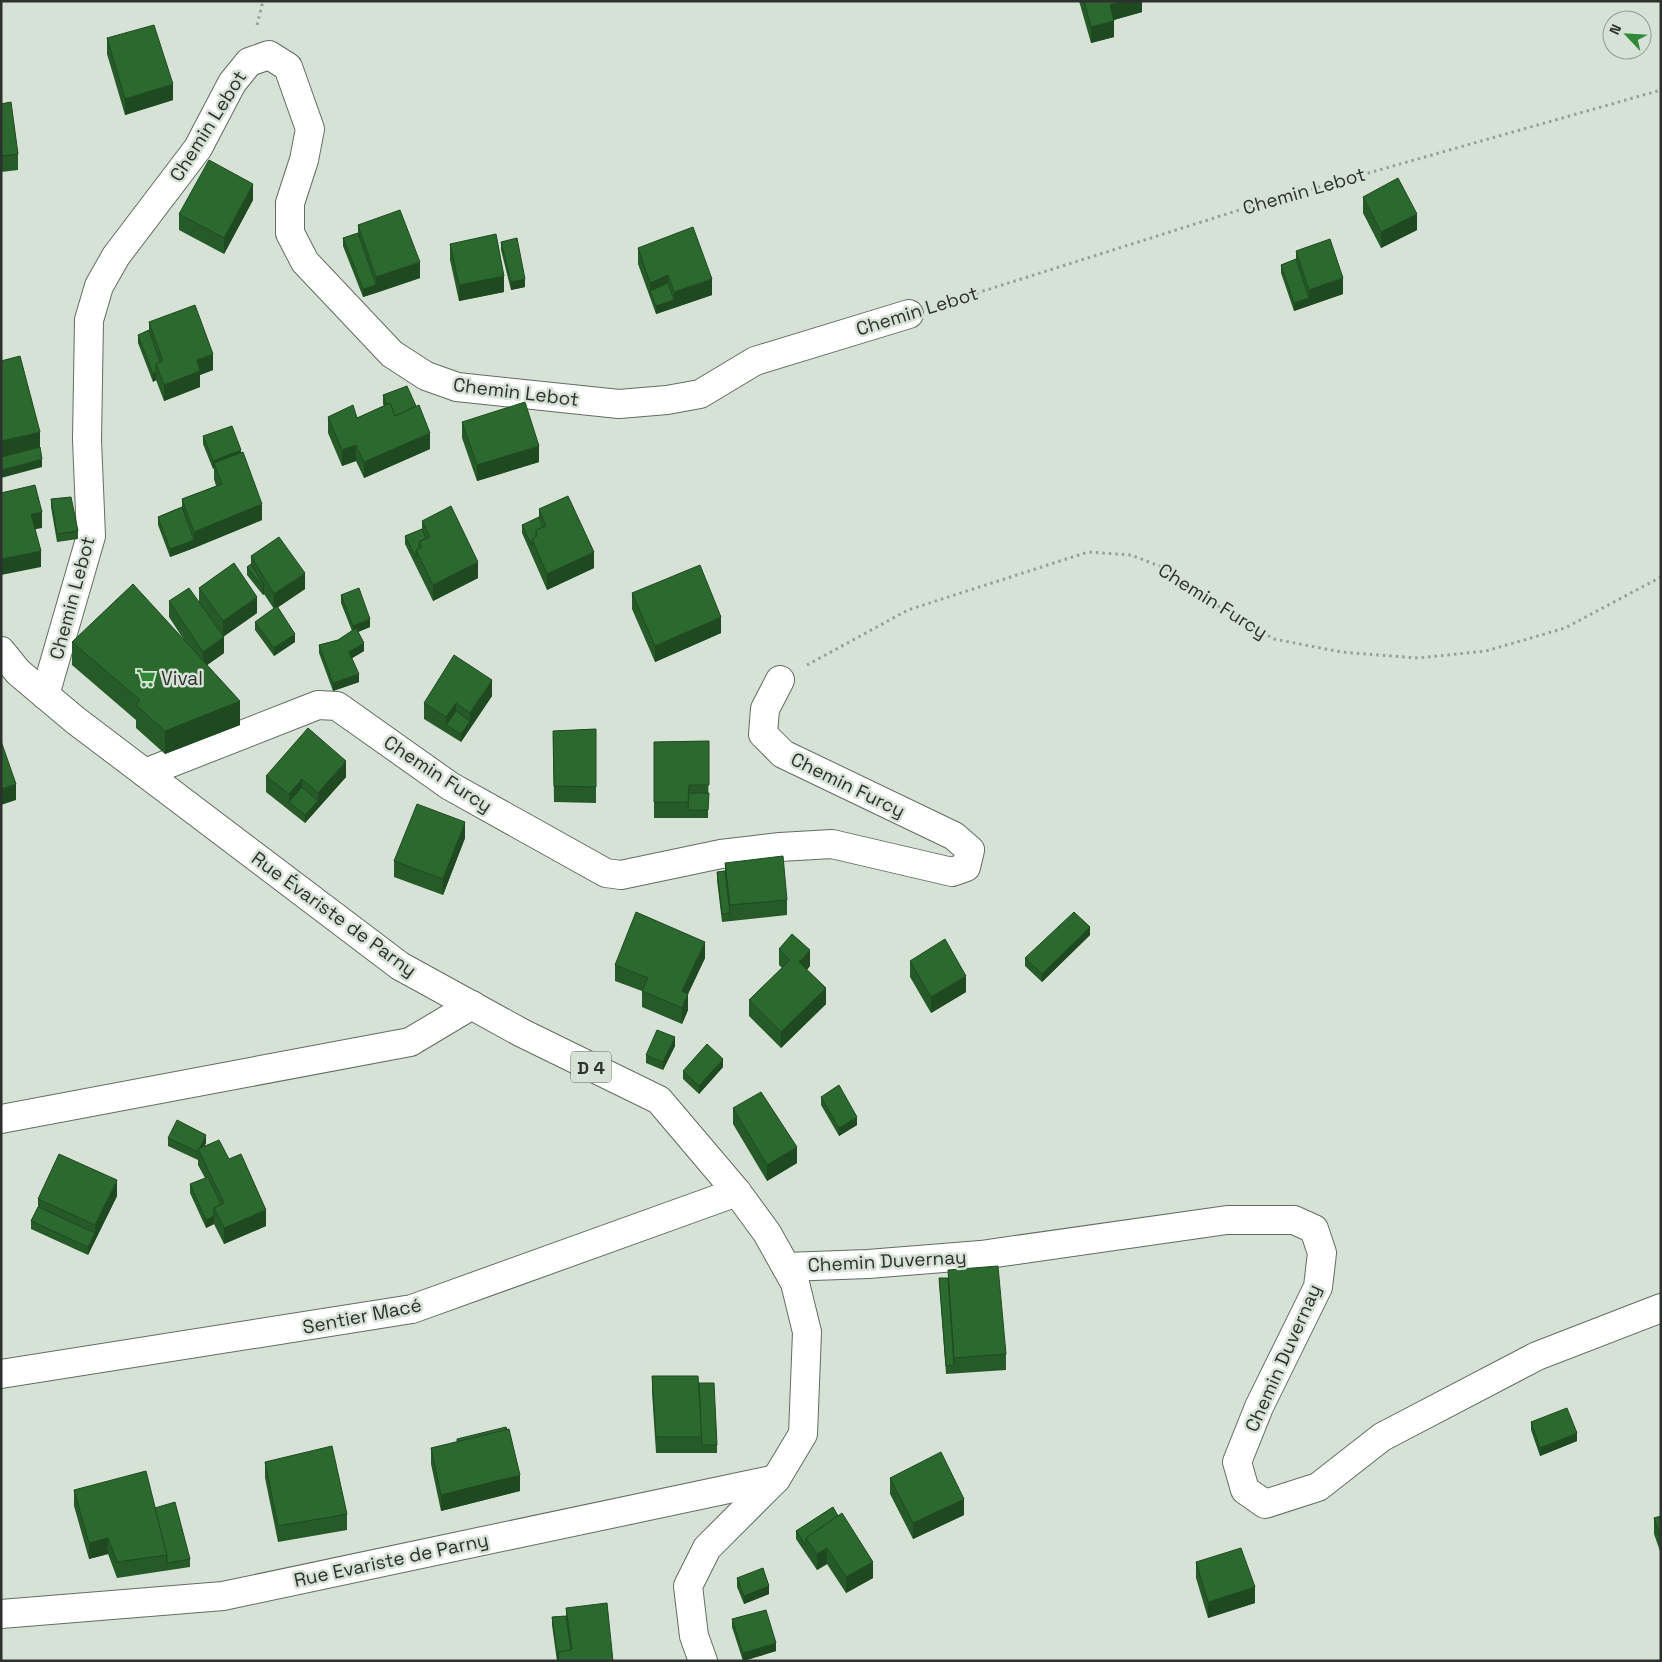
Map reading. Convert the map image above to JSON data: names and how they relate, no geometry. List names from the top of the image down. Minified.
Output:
{"streets":{"street":["Chemin Lebot","Chemin Furcy","Rue Évariste de Parny","D 4","Chemin Duvernay","Sentier Macé","Rue Evariste de Parny"]},"crossings":[["Chemin Lebot","Rue Évariste de Parny"],["Chemin Furcy","Rue Évariste de Parny"],["Rue Évariste de Parny","Chemin Duvernay"],["Rue Évariste de Parny","Sentier Macé"],["Rue Évariste de Parny","Rue Evariste de Parny"]],"places":{"supermarket":["Vival"]},"north":"top left"}
